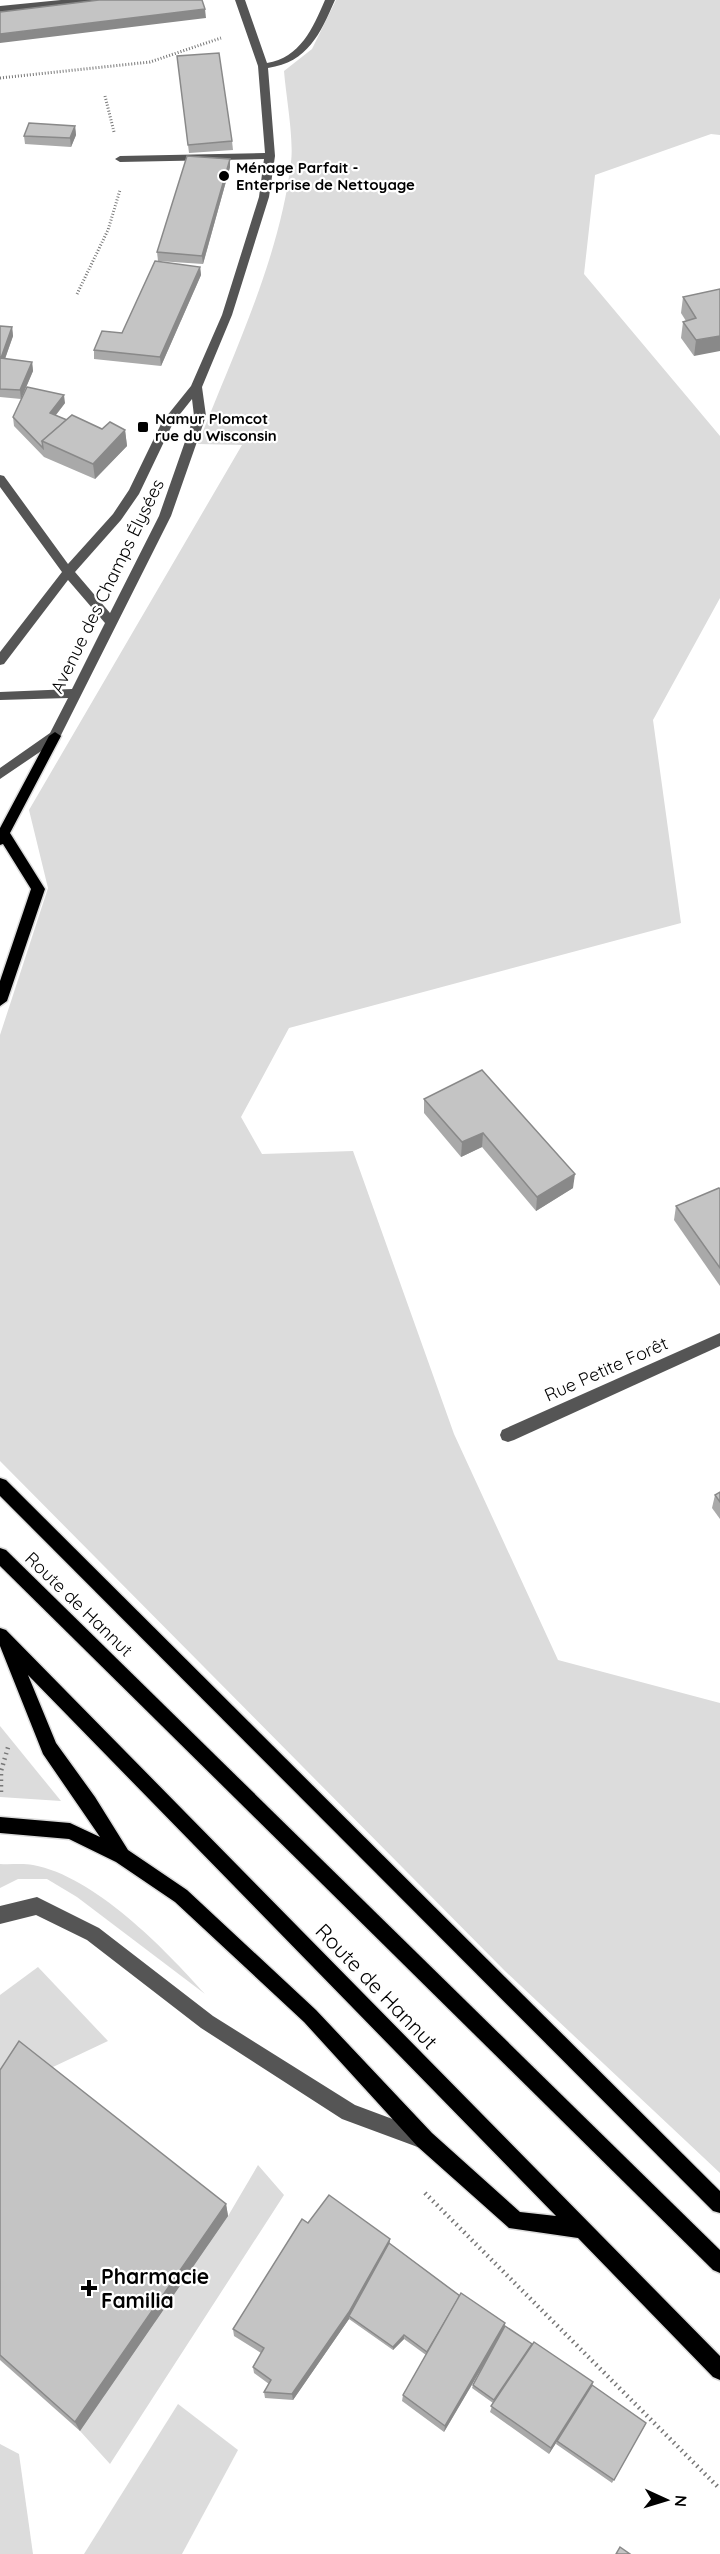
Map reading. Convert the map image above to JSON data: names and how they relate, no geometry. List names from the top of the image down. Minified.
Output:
{"streets":{"main road":["Route de Hannut"],"street":["Avenue des Champs Élysées","Rue Petite Forêt"]},"places":{"other":["Ménage Parfait - Enterprise de Nettoyage"],"transit":["Namur Plomcot rue du Wisconsin"],"health":["Pharmacie Familia"]},"north":"right"}
